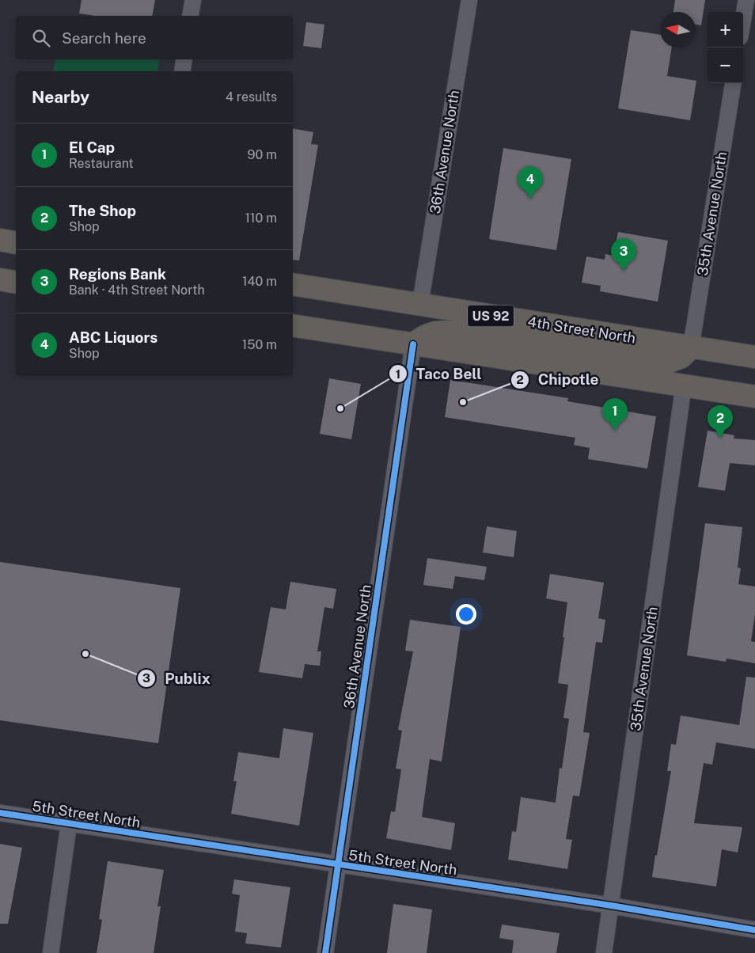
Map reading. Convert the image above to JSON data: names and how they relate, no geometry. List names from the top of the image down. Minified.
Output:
{"streets":{"main road":["US 92","4th Street North"],"street":["36th Avenue North","35th Avenue North","5th Street North"]},"crossings":[["36th Avenue North","4th Street North"],["36th Avenue North","5th Street North"],["35th Avenue North","4th Street North"],["35th Avenue North","5th Street North"]],"places":["Chipotle","Taco Bell","Publix"],"north":"left","page":{"map_buttons":["+","−"],"search":"Search here","heading":["Nearby","4 results"],"list":[{"mark":"1","name":"El Cap","note":"Restaurant","value":"90 m"},{"mark":"2","name":"The Shop","note":"Shop","value":"110 m"},{"mark":"3","name":"Regions Bank","note":"Bank · 4th Street North","value":"140 m"},{"mark":"4","name":"ABC Liquors","note":"Shop","value":"150 m"}],"pins":["4","3","1","2"]}}
